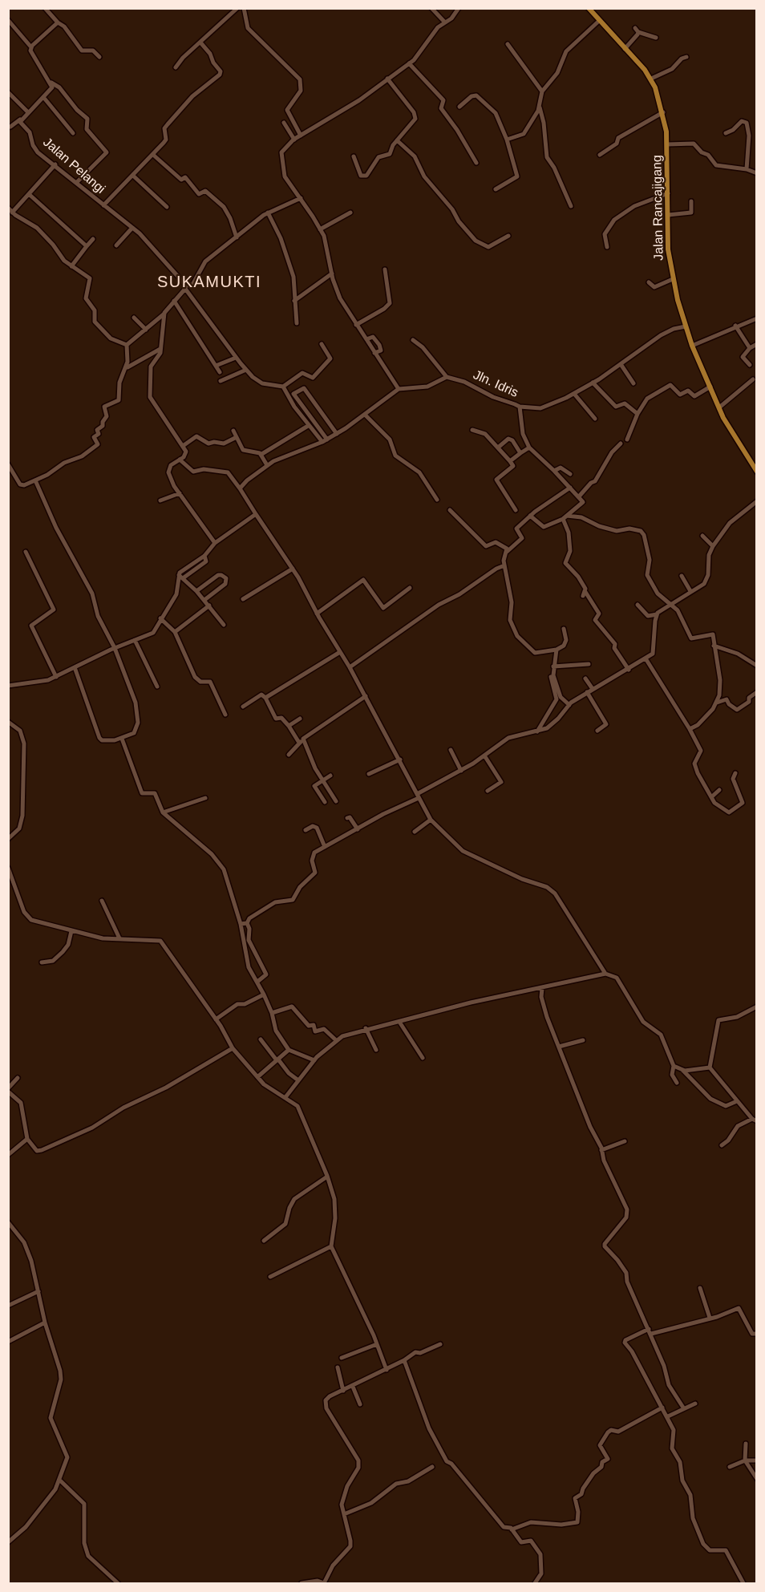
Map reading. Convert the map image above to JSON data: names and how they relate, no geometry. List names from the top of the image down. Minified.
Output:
{"streets":{"main road":["Jalan Rancajigang"],"street":["Jalan Pelangi","Jln. Idris"]},"districts":["SUKAMUKTI"]}
